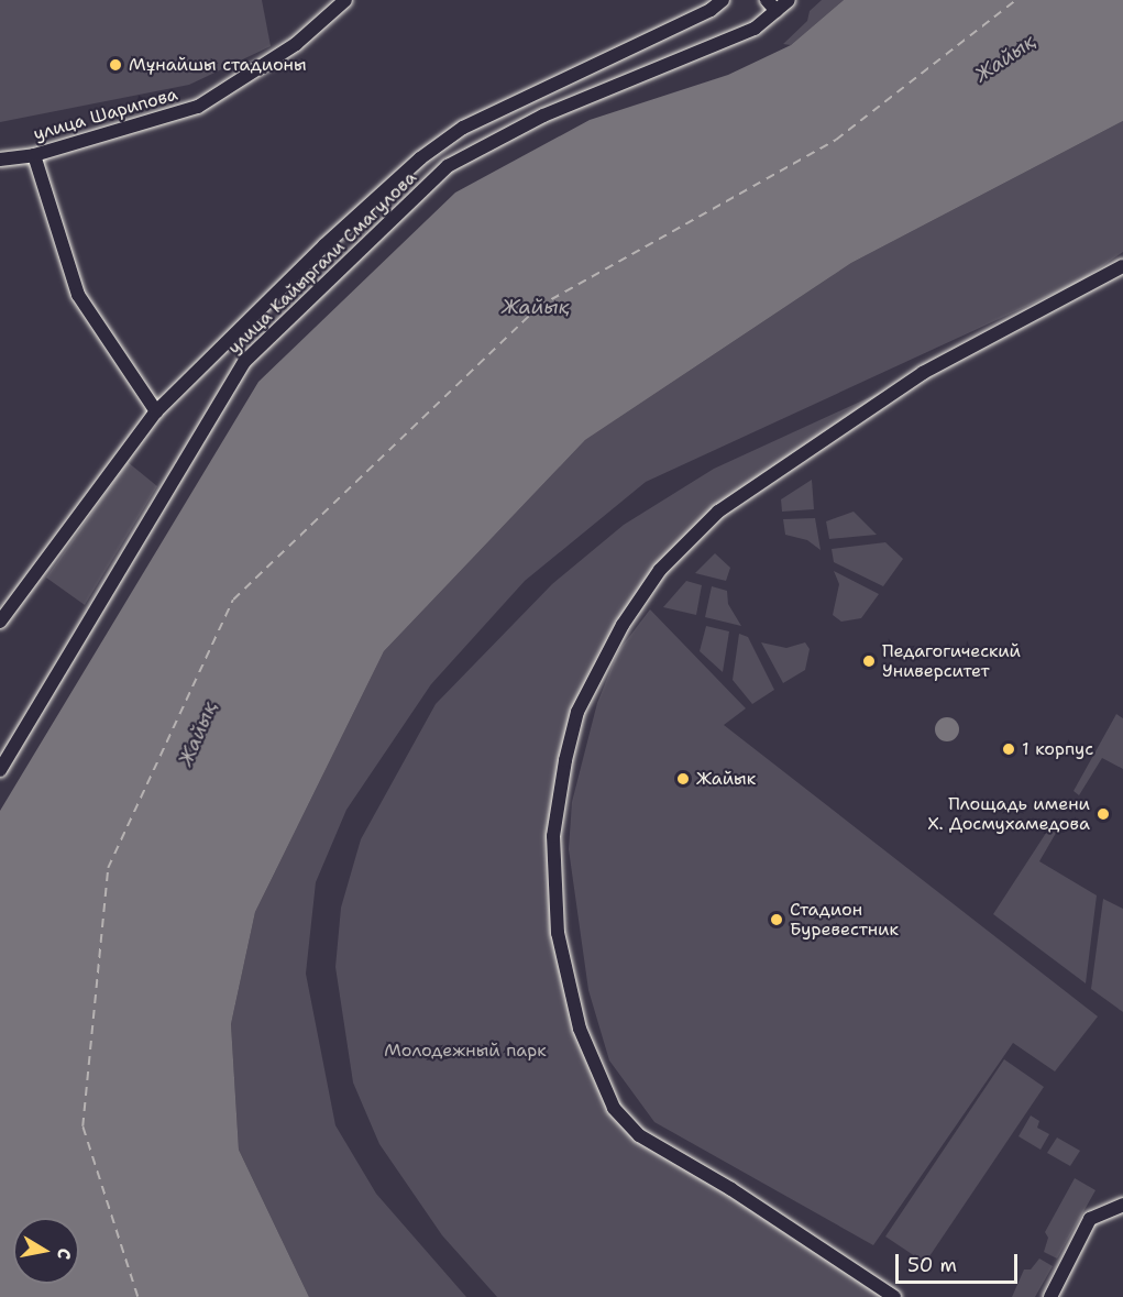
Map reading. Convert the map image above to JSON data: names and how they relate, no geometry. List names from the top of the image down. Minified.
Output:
{"streets":{"street":["улица Шарипова","улица Кайыргали Смагулова"]},"water":["Жайық"],"parks":["Молодежный парк"],"places":["Мұнайшы стадионы","Педагогический Университет","1 корпус","Жайык","Площадь имени Х. Досмухамедова","Стадион Буревестник"],"scale_bar":"50 m","north":"right"}
